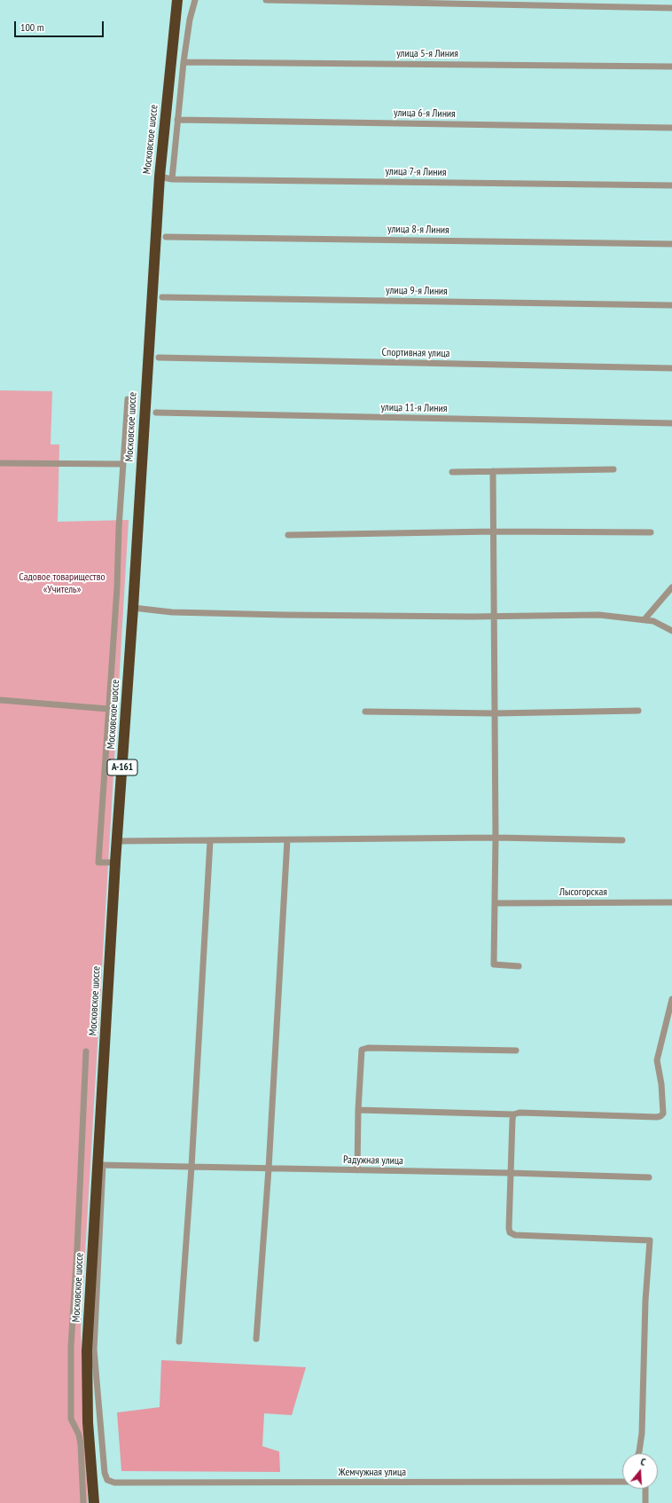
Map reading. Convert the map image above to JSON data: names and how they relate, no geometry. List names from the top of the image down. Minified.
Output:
{"streets":{"highway":["Московское шоссе","А-161"],"street":["улица 5-я Линия","улица 6-я Линия","улица 7-я Линия","улица 8-я Линия","улица 9-я Линия","Спортивная улица","улица 11-я Линия","Лысогорская","Радужная улица","Жемчужная улица"]},"crossings":[["Московское шоссе","улица 7-я Линия"],["Московское шоссе","А-161"],["Московское шоссе","Радужная улица"],["Московское шоссе","Жемчужная улица"],["Радужная улица","Жемчужная улица"]],"parks":["Садовое товарищество «Учитель»"],"scale_bar":"100 m","north":"top"}
